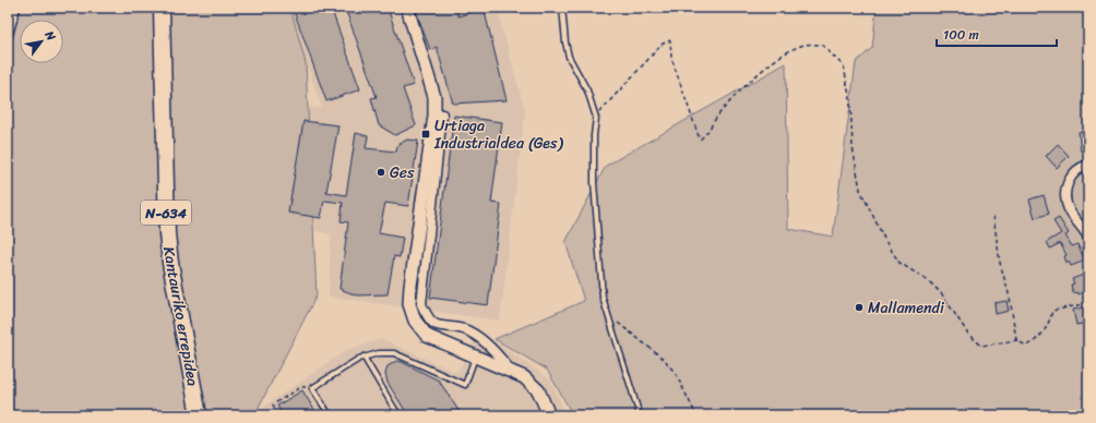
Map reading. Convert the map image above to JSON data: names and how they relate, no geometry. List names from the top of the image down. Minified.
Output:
{"streets":{"highway":["N-634","Kantauriko errepidea"]},"places":{"transit":["Urtiaga Industrialdea (Ges)"],"other":["Ges","Mallamendi"]},"scale_bar":"100 m","north":"top right"}
